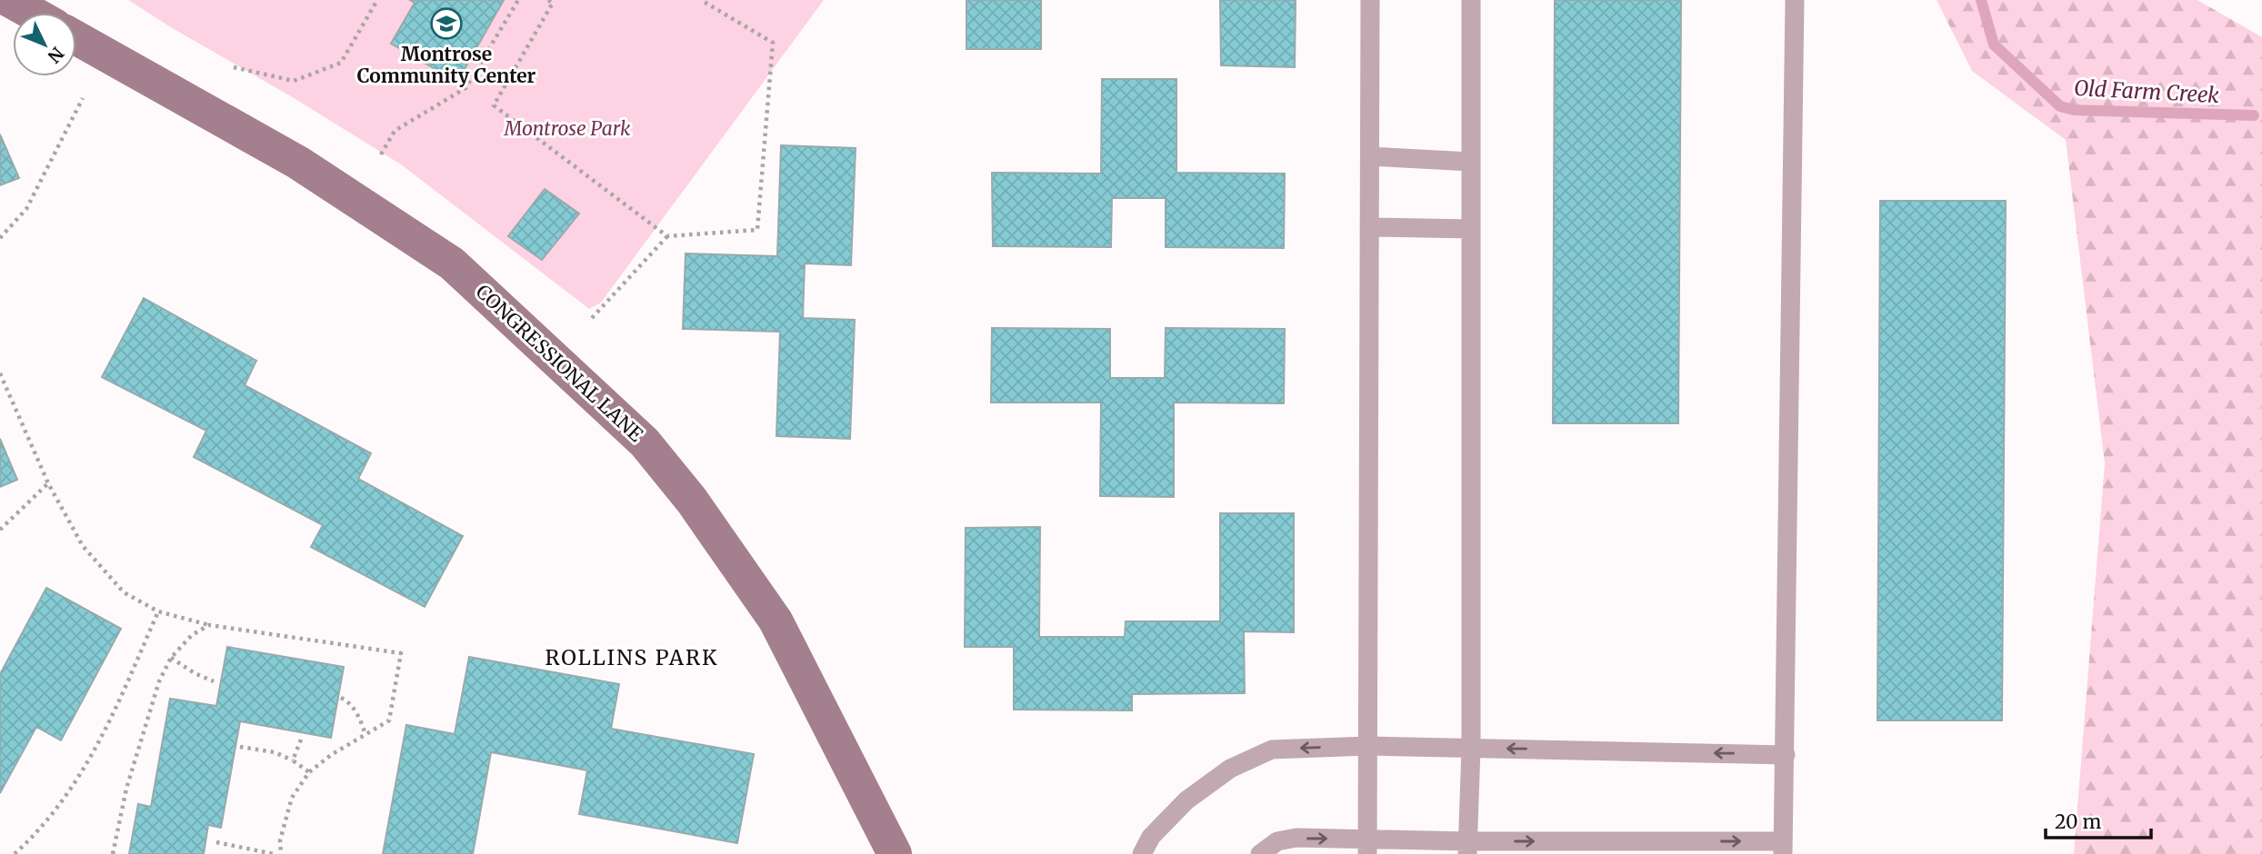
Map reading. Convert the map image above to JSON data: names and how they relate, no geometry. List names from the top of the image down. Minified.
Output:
{"streets":{"street":["CONGRESSIONAL LANE"]},"districts":["ROLLINS PARK"],"water":["Old Farm Creek"],"parks":["Montrose Park"],"places":{"school or university":["Montrose Community Center"]},"scale_bar":"20 m","north":"bottom right"}
